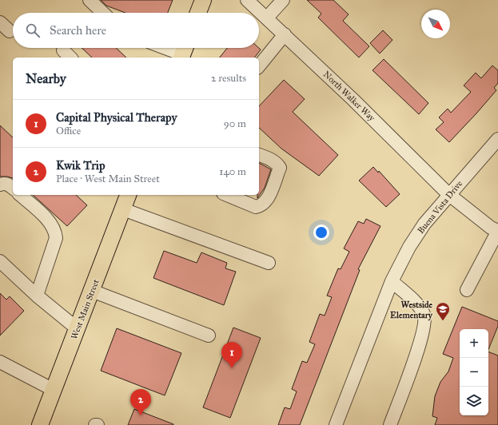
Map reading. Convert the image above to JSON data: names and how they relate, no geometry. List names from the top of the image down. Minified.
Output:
{"streets":{"main road":["West Main Street"],"street":["North Walker Way","Buena Vista Drive"]},"crossings":[["North Walker Way","Buena Vista Drive"]],"places":{"school or university":["Westside Elementary"]},"north":"bottom right","page":{"search":"Search here","heading":["Nearby","2 results"],"list":[{"mark":"1","name":"Capital Physical Therapy","note":"Office","value":"90 m"},{"mark":"2","name":"Kwik Trip","note":"Place · West Main Street","value":"140 m"}],"map_buttons":["+","−"],"pins":["1","2"]}}
